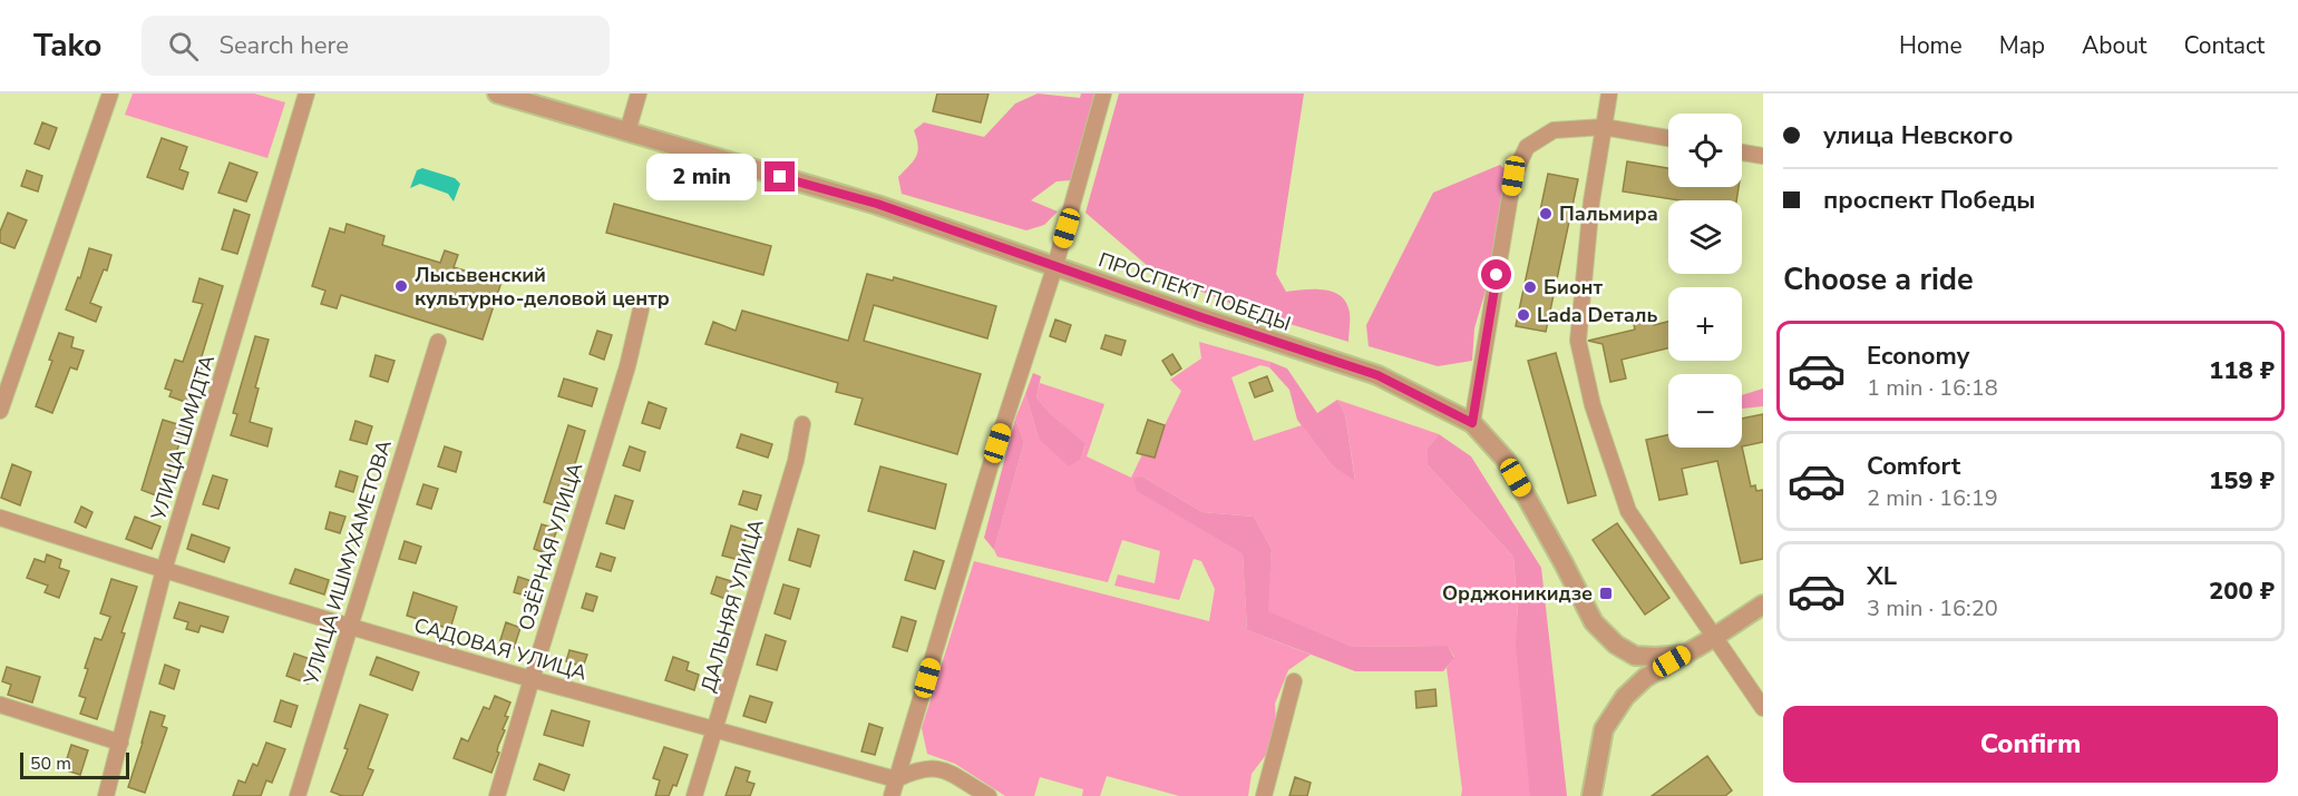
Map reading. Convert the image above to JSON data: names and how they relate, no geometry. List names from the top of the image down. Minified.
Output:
{"streets":{"street":["ПРОСПЕКТ ПОБЕДЫ","УЛИЦА ШМИДТА","ОЗЁРНАЯ УЛИЦА","УЛИЦА ИШМУХАМЕТОВА","ДАЛЬНЯЯ УЛИЦА","САДОВАЯ УЛИЦА"]},"crossings":[["УЛИЦА ШМИДТА","САДОВАЯ УЛИЦА"],["ОЗЁРНАЯ УЛИЦА","САДОВАЯ УЛИЦА"],["УЛИЦА ИШМУХАМЕТОВА","САДОВАЯ УЛИЦА"],["ДАЛЬНЯЯ УЛИЦА","САДОВАЯ УЛИЦА"]],"places":{"other":["Пальмира","Лысьвенский культурно-деловой центр","Бионт","Lada Dеталь"],"transit":["Орджоникидзе"]},"scale_bar":"50 m","page":{"header":"Tako","search":"Search here","nav":["Home","Map","About","Contact"],"banner":["улица Невского","проспект Победы"],"map_buttons":["+","−"],"bubble":"2 min","heading":"Choose a ride","list":[{"name":"Economy","note":"1 min · 16:18","value":"118 ₽"},{"name":"Comfort","note":"2 min · 16:19","value":"159 ₽"},{"name":"XL","note":"3 min · 16:20","value":"200 ₽"}],"buttons":"Confirm","scale":"50 m"}}
